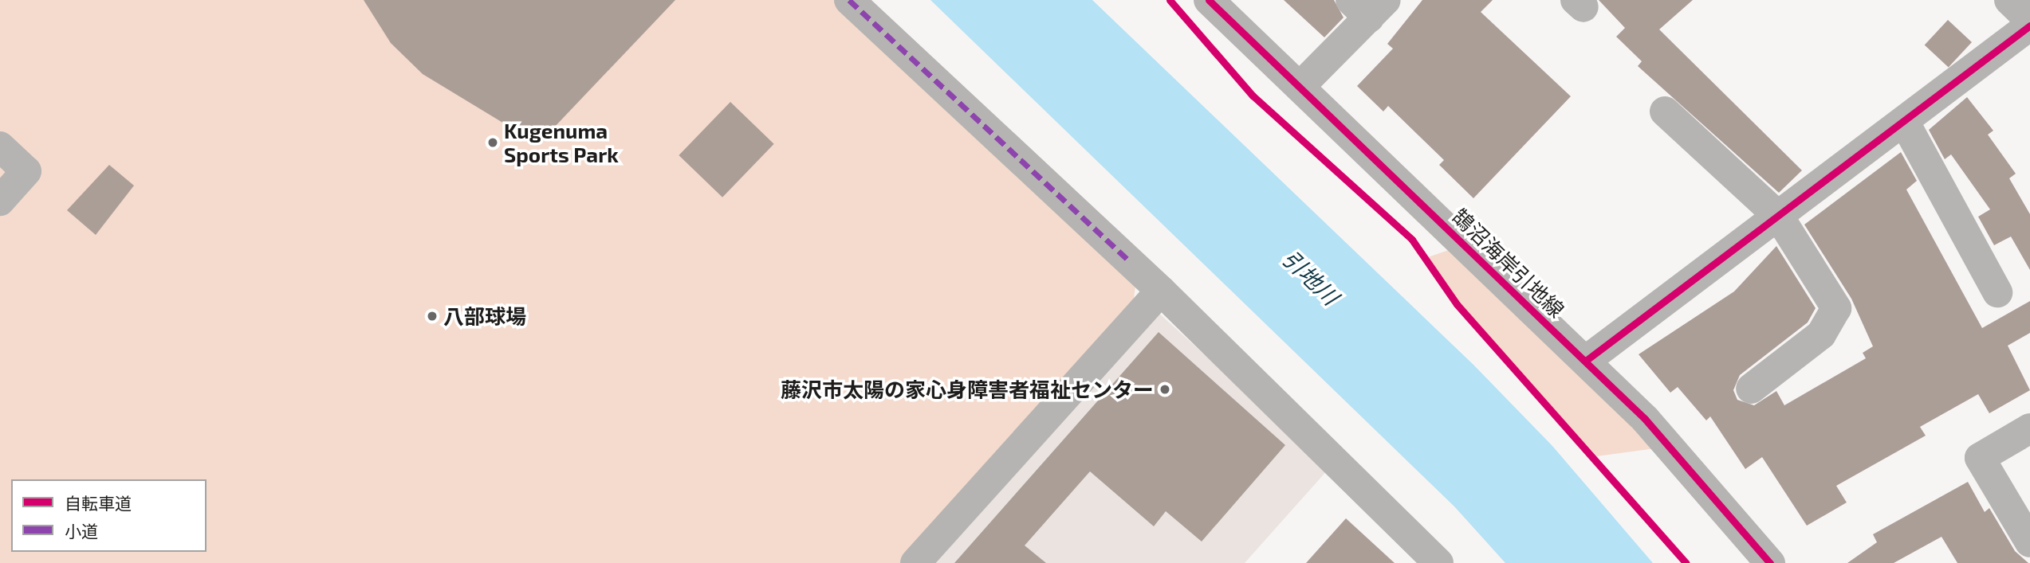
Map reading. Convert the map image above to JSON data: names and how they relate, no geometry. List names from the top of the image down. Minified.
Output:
{"streets":{"street":["鵠沼海岸引地線"]},"water":["引地川"],"places":["Kugenuma Sports Park","八部球場","藤沢市太陽の家心身障害者福祉センター"],"legend":["自転車道","小道"]}
